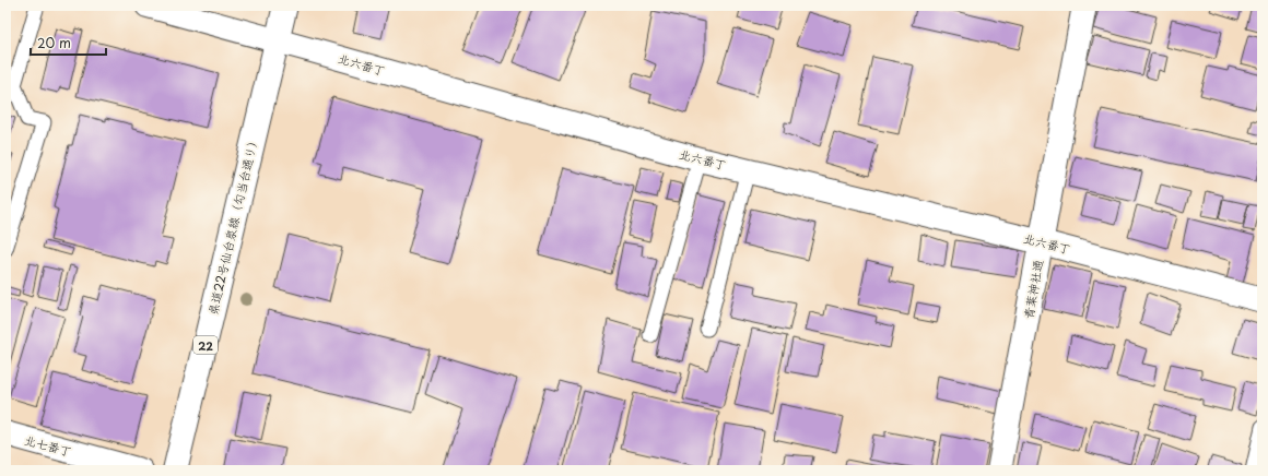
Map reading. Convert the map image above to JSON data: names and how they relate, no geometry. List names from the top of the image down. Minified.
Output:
{"streets":{"street":["北六番丁","県道22号仙台泉線（勾当台通り）","青葉神社通","22","北七番丁"]},"crossings":[["北六番丁","県道22号仙台泉線（勾当台通り）"],["北六番丁","青葉神社通"]],"scale_bar":"20 m"}
